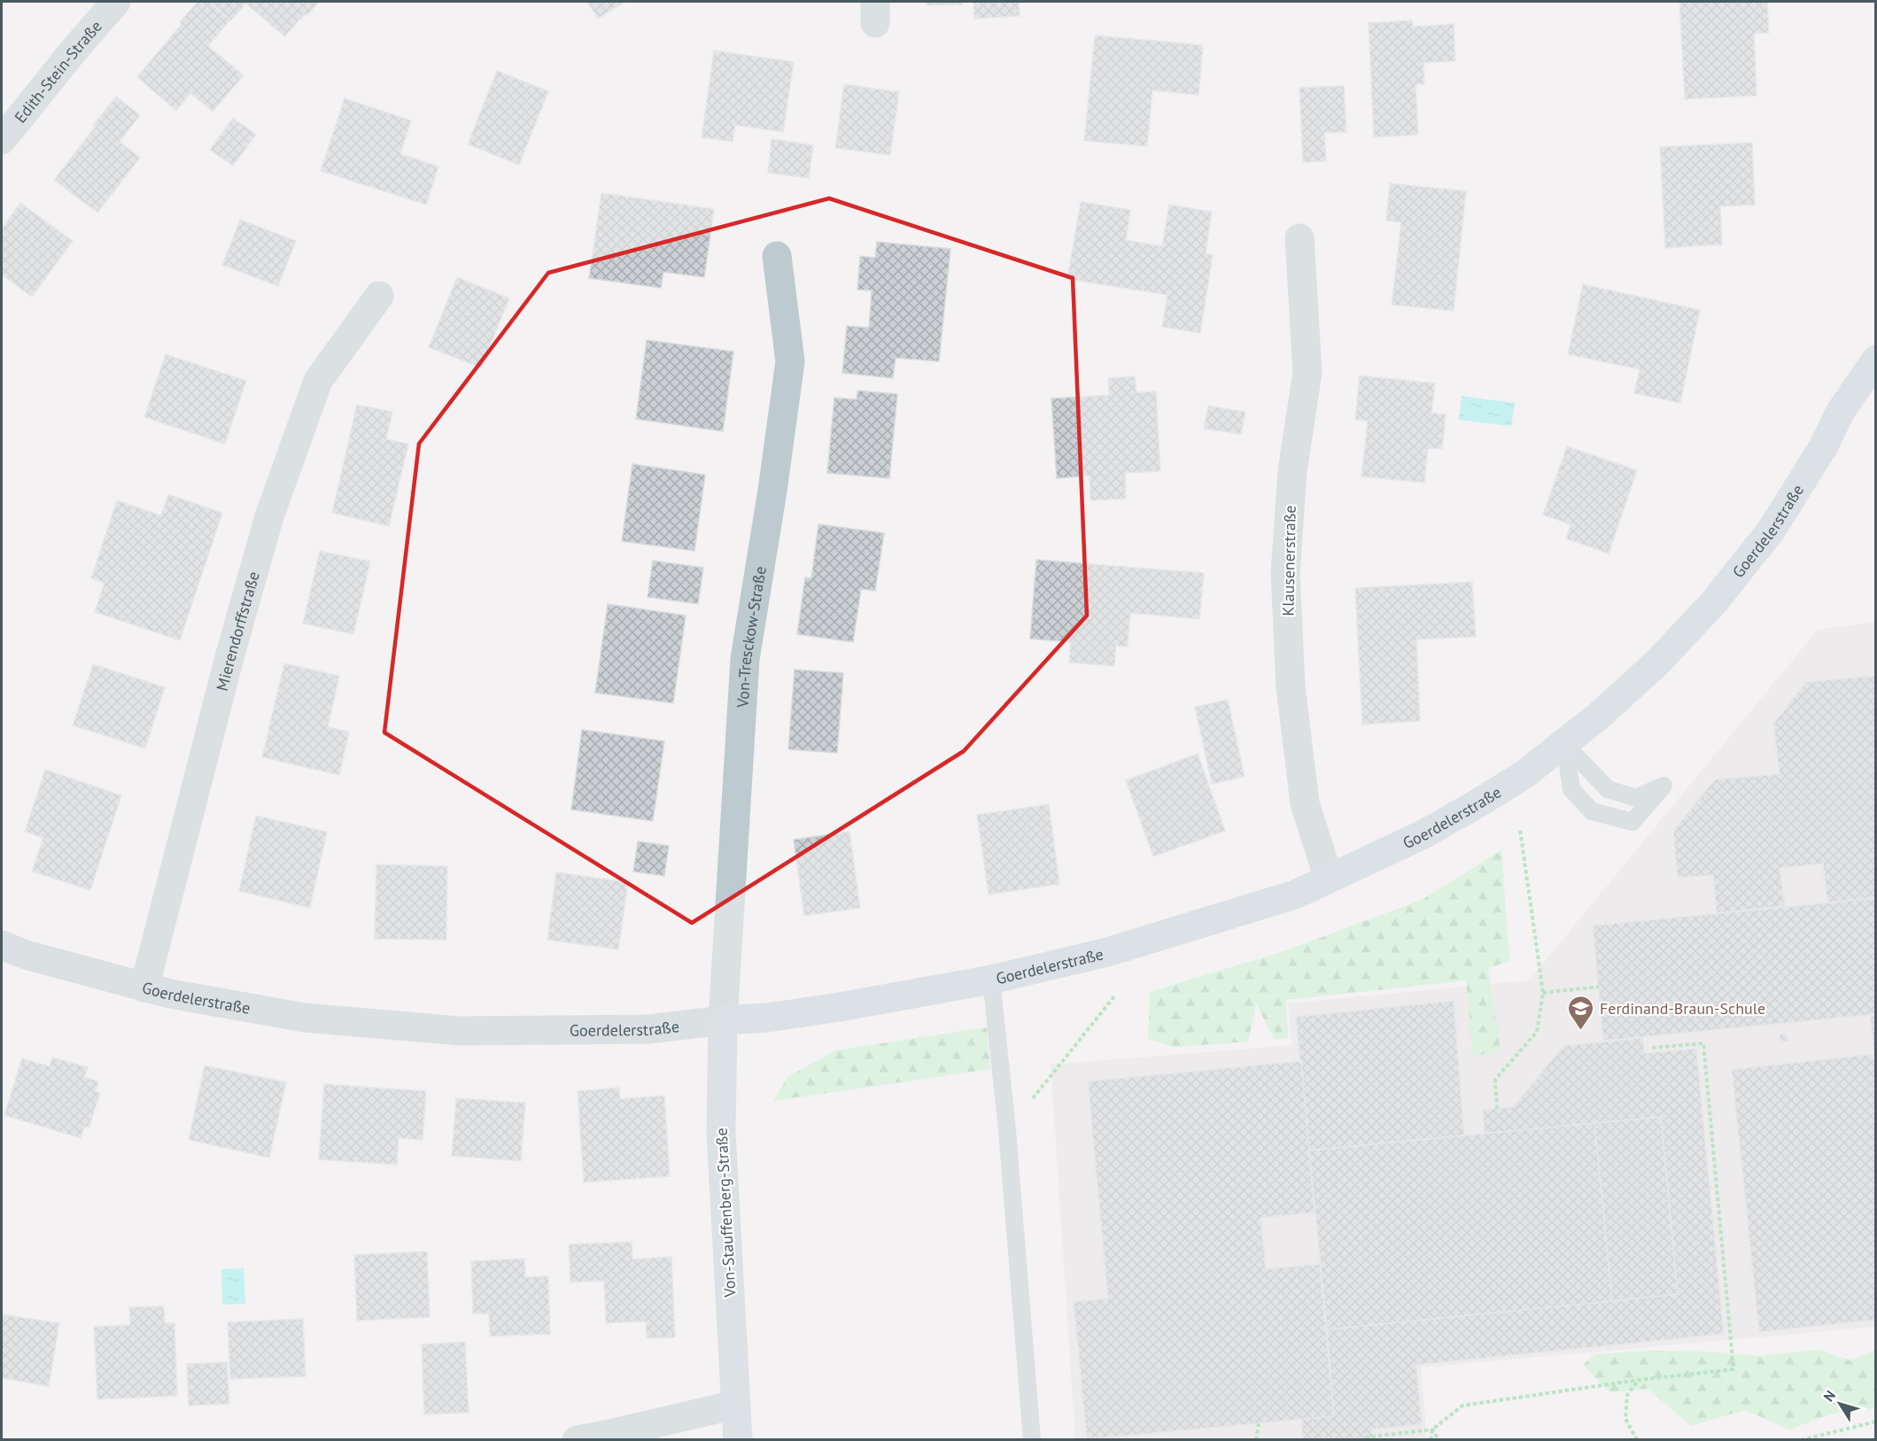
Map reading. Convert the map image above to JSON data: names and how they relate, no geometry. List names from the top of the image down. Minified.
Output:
{"streets":{"main road":["Goerdelerstraße","Von-Stauffenberg-Straße"],"street":["Edith-Stein-Straße","Klausenerstraße","Mierendorffstraße","Von-Tresckow-Straße"]},"crossings":[["Goerdelerstraße","Klausenerstraße"],["Goerdelerstraße","Mierendorffstraße"],["Goerdelerstraße","Von-Tresckow-Straße"],["Goerdelerstraße","Von-Stauffenberg-Straße"],["Von-Tresckow-Straße","Von-Stauffenberg-Straße"]],"places":{"school or university":["Ferdinand-Braun-Schule"]},"north":"top left"}
